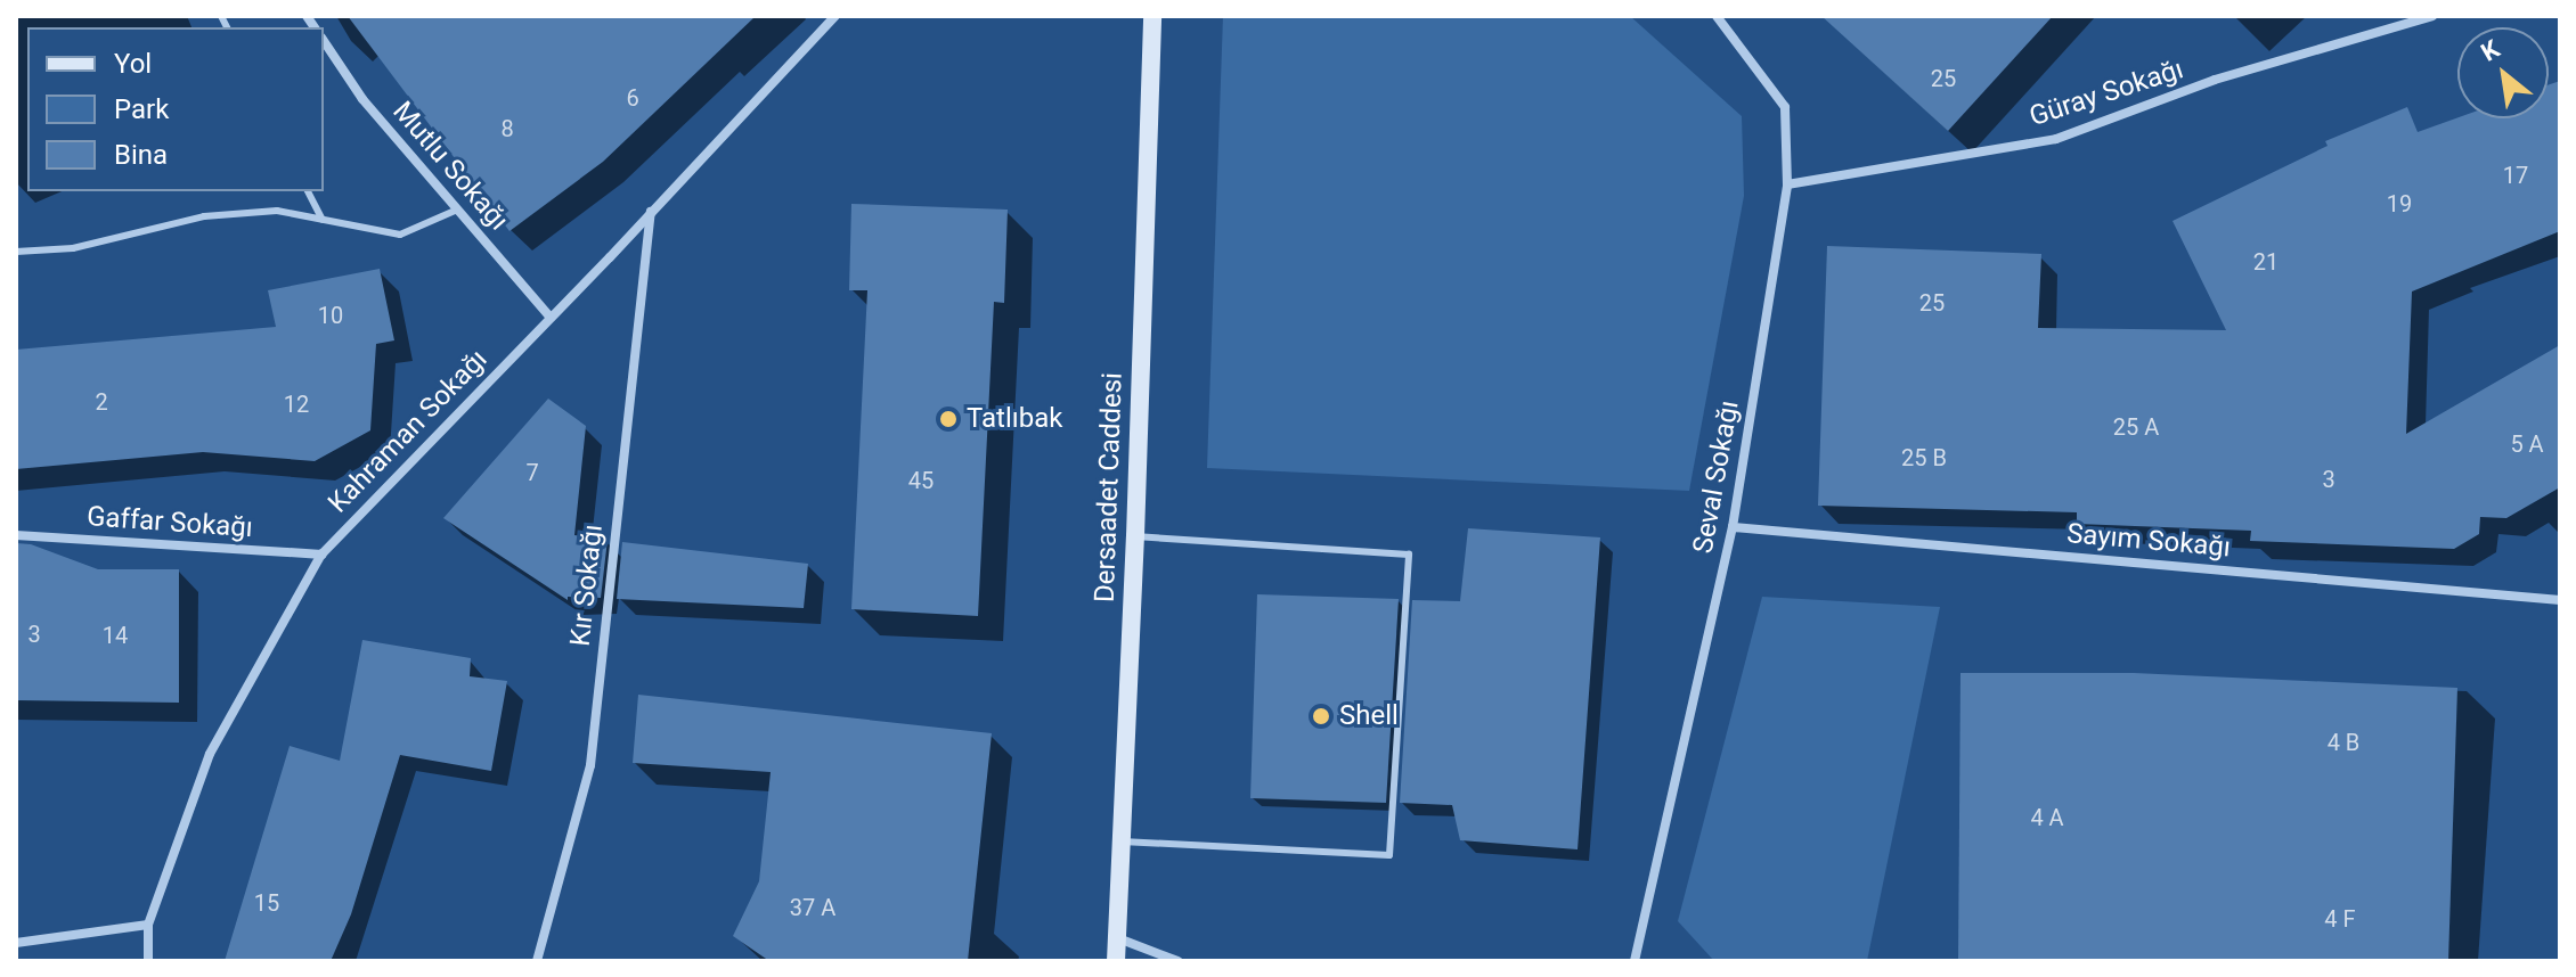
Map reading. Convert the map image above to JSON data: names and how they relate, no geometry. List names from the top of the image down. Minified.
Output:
{"streets":{"main road":["Dersaadet Caddesi"],"street":["Güray Sokağı","Mutlu Sokağı","Kahraman Sokağı","Seval Sokağı","Gaffar Sokağı","Sayım Sokağı","Kır Sokağı"]},"crossings":[["Güray Sokağı","Seval Sokağı"],["Mutlu Sokağı","Kahraman Sokağı"],["Kahraman Sokağı","Gaffar Sokağı"],["Kahraman Sokağı","Kır Sokağı"],["Seval Sokağı","Sayım Sokağı"]],"places":["Tatlıbak","Shell"],"house_numbers":["25","6","8","17","19","21","25","10","2","12","25 A","5 A","25 B","7","3","45","3","14","4 B","4 A","15","37 A","4 F"],"legend":["Yol","Park","Bina"],"north":"top left"}
